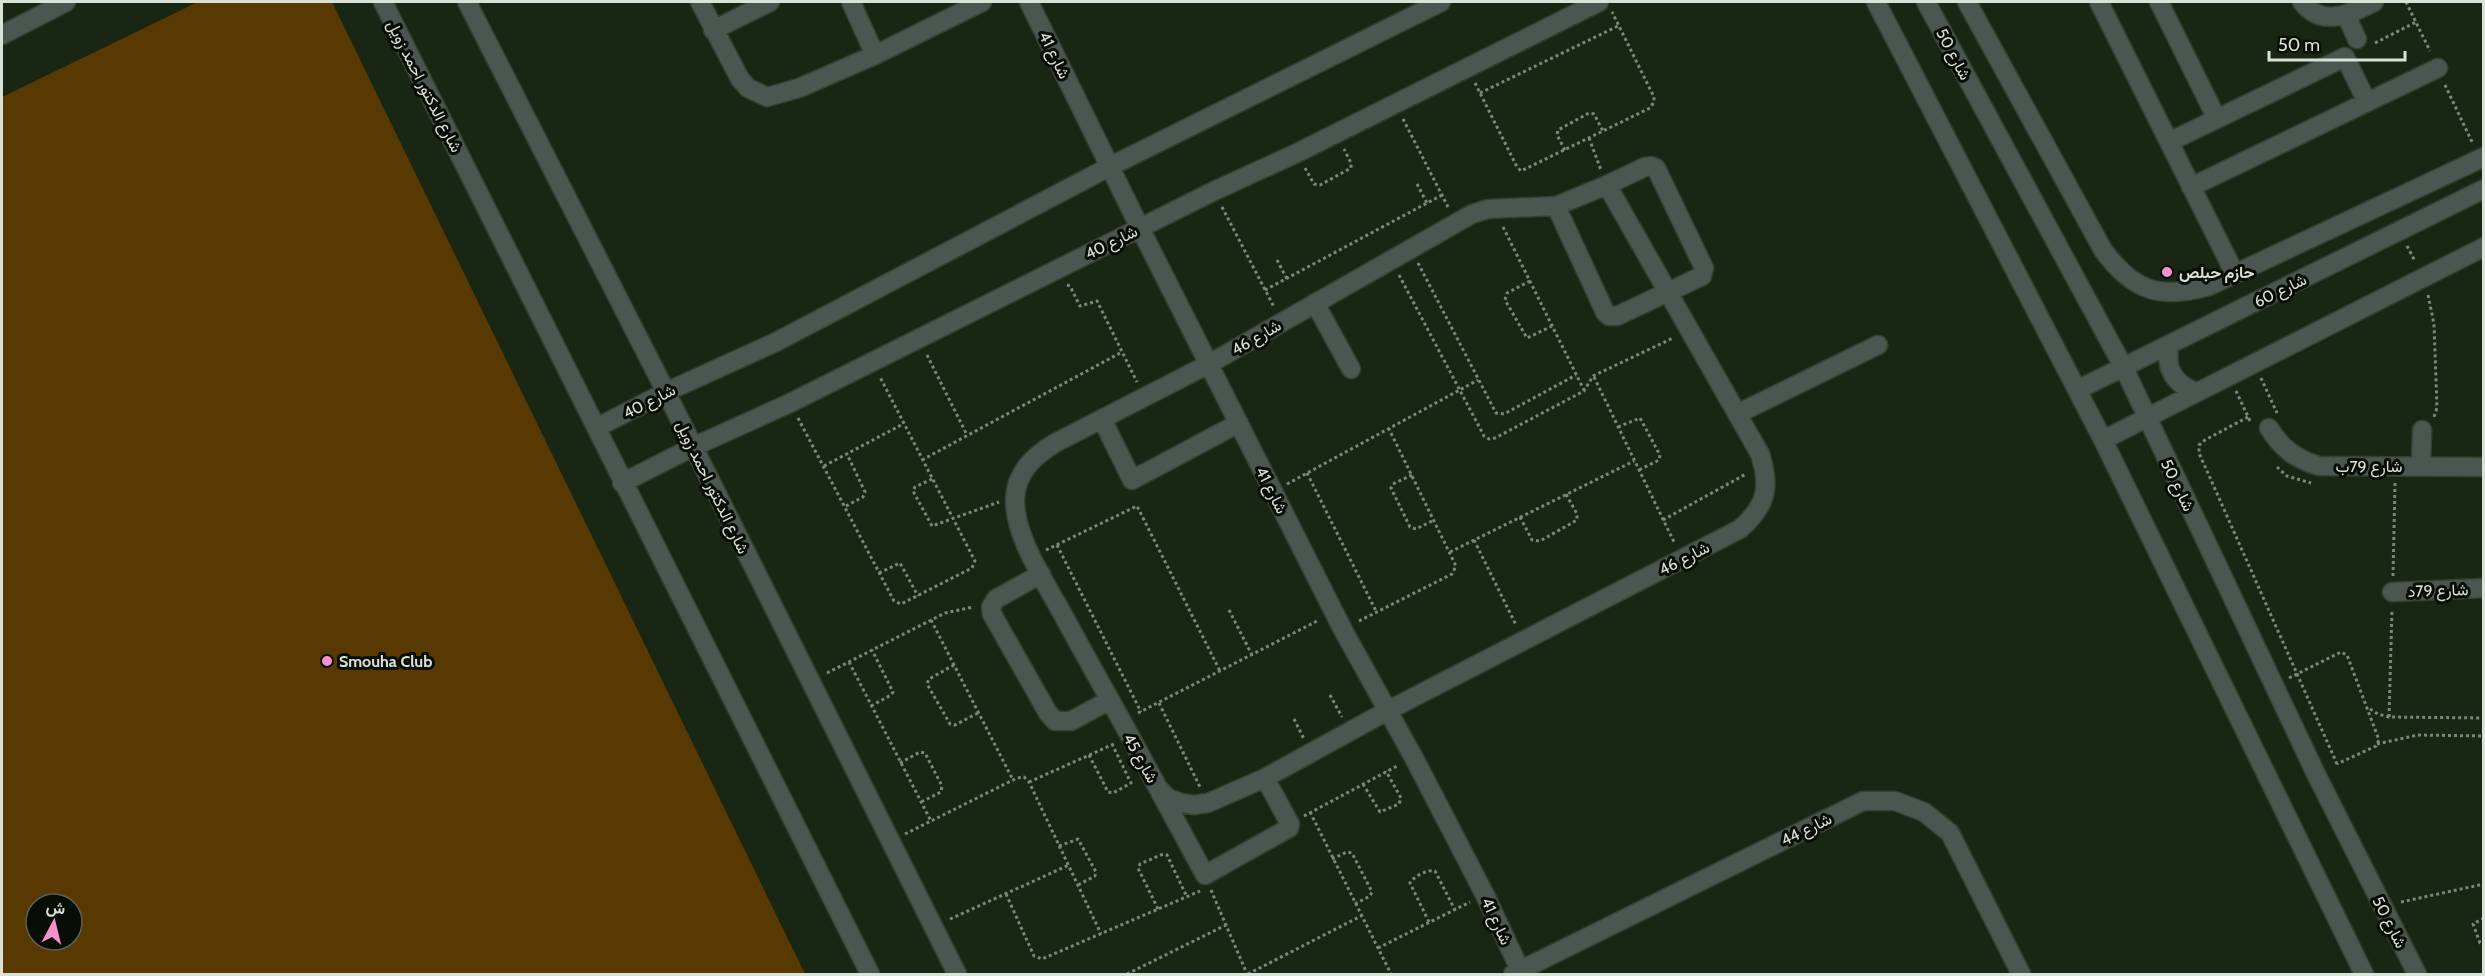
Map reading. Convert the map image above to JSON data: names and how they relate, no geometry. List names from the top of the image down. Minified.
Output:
{"streets":{"street":["شارع 50","شارع 41","شارع الدكتور احمد زويل","شارع 40","شارع 60","شارع 46","شارع 79ب","شارع 79د","شارع 45","شارع 44"]},"crossings":[["شارع 50","شارع 60"],["شارع 41","شارع 40"],["شارع 41","شارع 46"],["شارع 41","شارع 45"],["شارع 41","شارع 44"],["شارع الدكتور احمد زويل","شارع 40"],["شارع 46","شارع 45"]],"places":["حازم حبلص","Smouha Club"],"scale_bar":"50 m","north":"top"}
